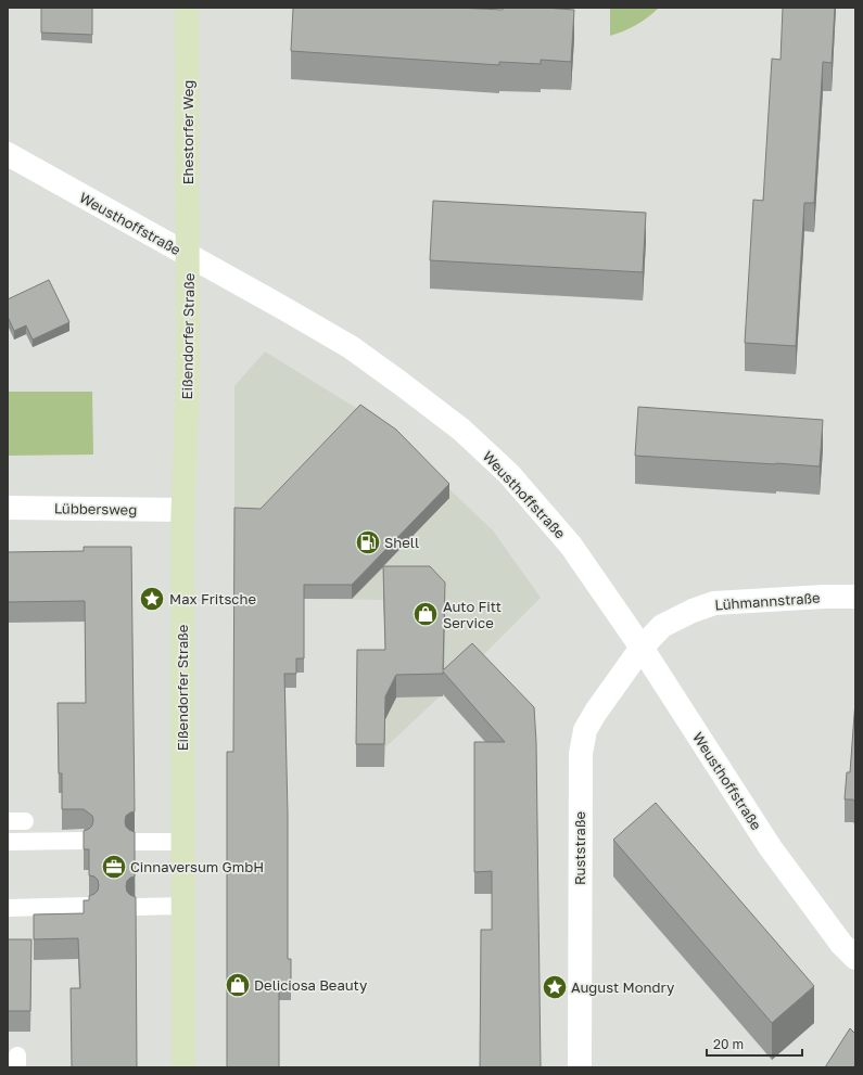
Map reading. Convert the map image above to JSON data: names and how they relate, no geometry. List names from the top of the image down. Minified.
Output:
{"streets":{"main road":["Ehestorfer Weg","Eißendorfer Straße"],"street":["Weusthoffstraße","Lübbersweg","Lühmannstraße","Ruststraße"]},"crossings":[["Ehestorfer Weg","Weusthoffstraße"],["Ehestorfer Weg","Eißendorfer Straße"],["Weusthoffstraße","Eißendorfer Straße"],["Weusthoffstraße","Lühmannstraße"],["Weusthoffstraße","Ruststraße"],["Eißendorfer Straße","Lübbersweg"],["Lühmannstraße","Ruststraße"]],"places":{"fuel station":["Shell"],"place":["Max Fritsche","August Mondry"],"shop":["Auto Fitt Service","Deliciosa Beauty"],"office":["Cinnaversum GmbH"]},"scale_bar":"20 m"}
